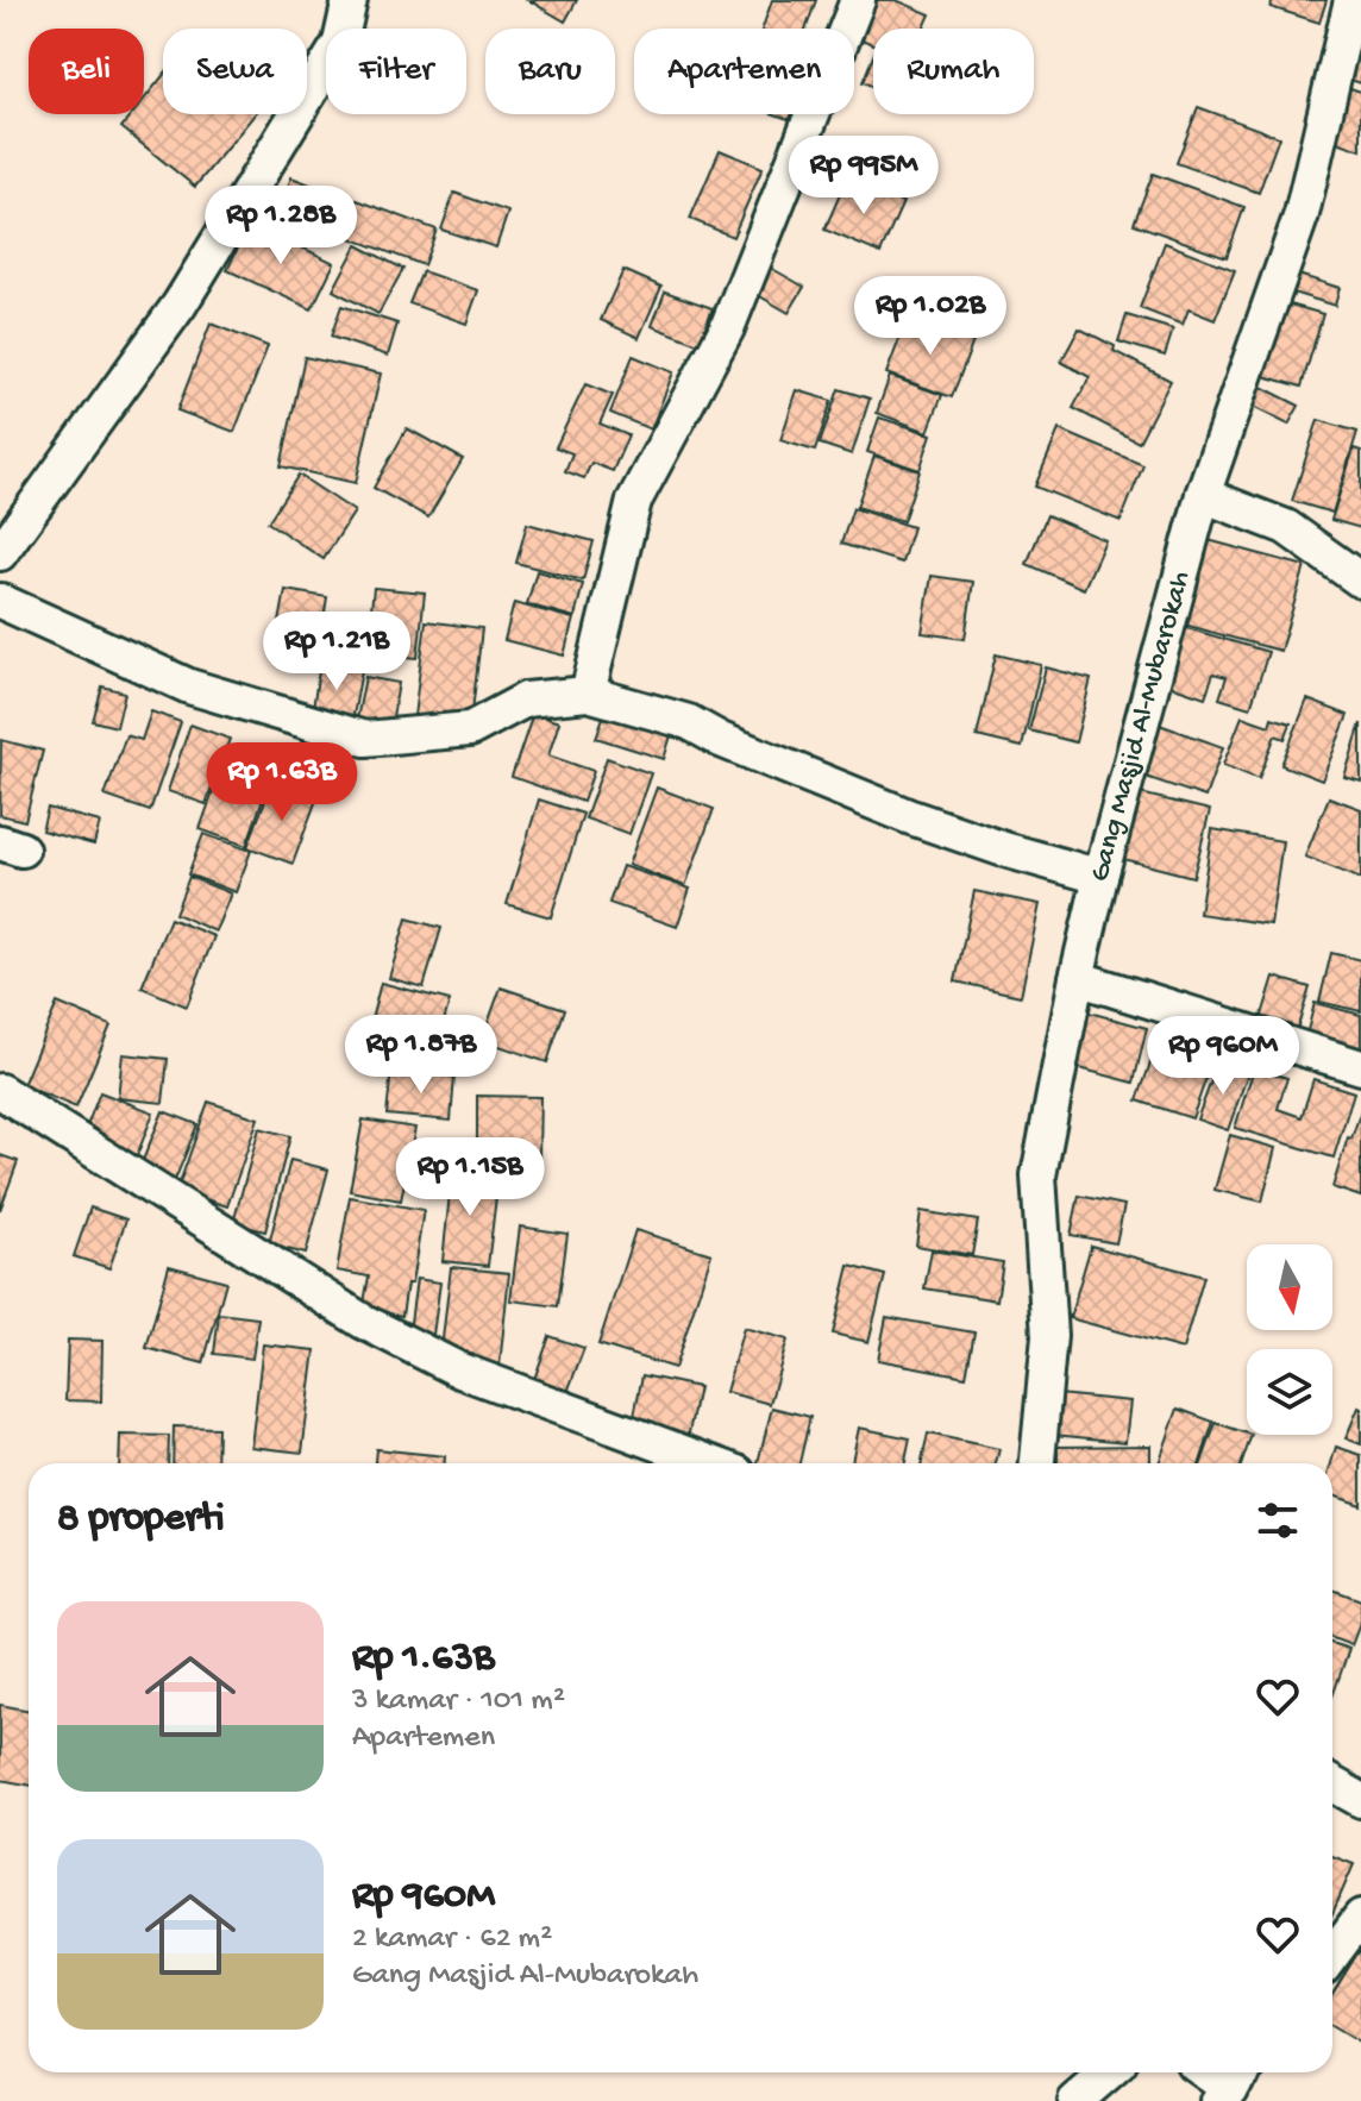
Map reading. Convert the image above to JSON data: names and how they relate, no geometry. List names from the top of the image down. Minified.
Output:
{"streets":{"street":["Gang Masjid Al-Mubarokah"]},"north":"bottom","page":{"chip":["Beli","Sewa","Filter","Baru","Apartemen","Rumah"],"price":["Rp 995M","Rp 1.28B","Rp 1.02B","Rp 1.21B","Rp 1.63B","Rp 1.87B","Rp 960M","Rp 1.15B"],"heading":"8 properti","list":[{"name":"Rp 1.63B","note":"3 kamar · 101 m² · Apartemen"},{"name":"Rp 960M","note":"2 kamar · 62 m² · Gang Masjid Al-Mubarokah"}]}}
